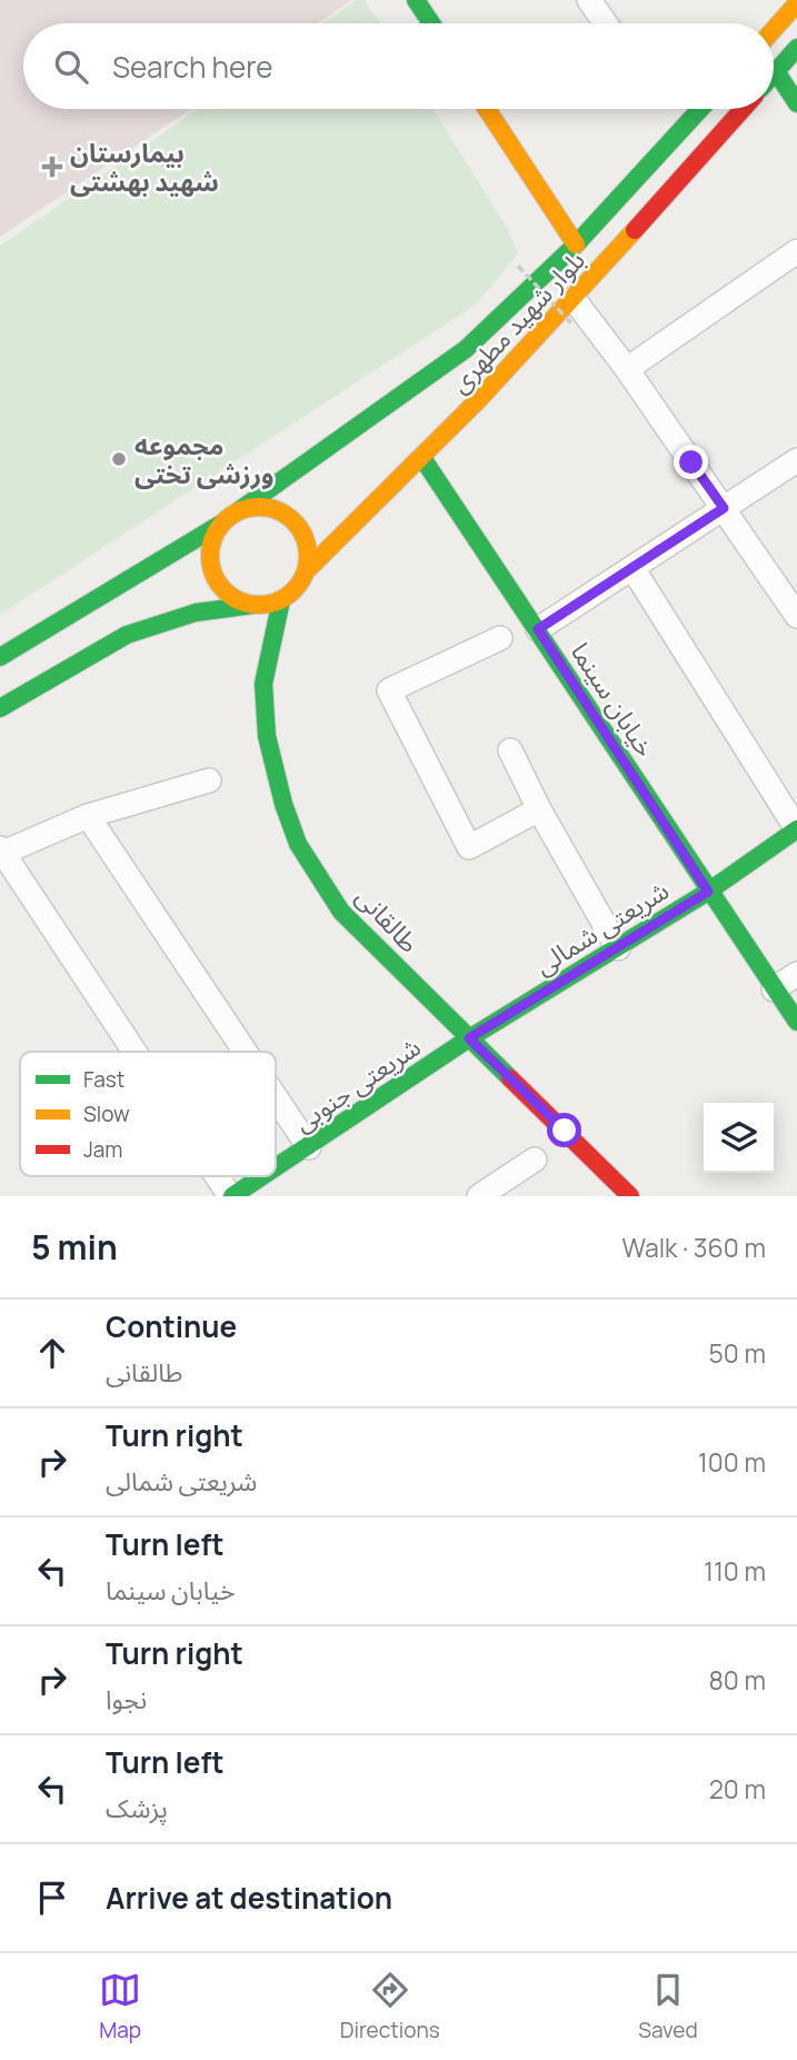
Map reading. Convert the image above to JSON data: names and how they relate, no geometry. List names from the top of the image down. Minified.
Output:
{"streets":{"main road":["بلوار شهید مطهری","خیابان سینما","طالقانی","شریعتی شمالی","شریعتی جنوبی"]},"crossings":[["بلوار شهید مطهری","خیابان سینما"],["بلوار شهید مطهری","طالقانی"],["خیابان سینما","شریعتی شمالی"],["طالقانی","شریعتی شمالی"],["طالقانی","شریعتی جنوبی"],["شریعتی شمالی","شریعتی جنوبی"]],"places":{"health":["بیمارستان شهید بهشتی"],"other":["مجموعه ورزشی تختی"]},"legend":["Fast","Slow","Jam"],"page":{"search":"Search here","heading":["5 min","Walk · 360 m"],"list":[["Continue","طالقانی","50 m"],["Turn right","شریعتی شمالی","100 m"],["Turn left","خیابان سینما","110 m"],["Turn right","نجوا","80 m"],["Turn left","پزشک","20 m"],"Arrive at destination"],"nav":["Map","Directions","Saved"]}}
